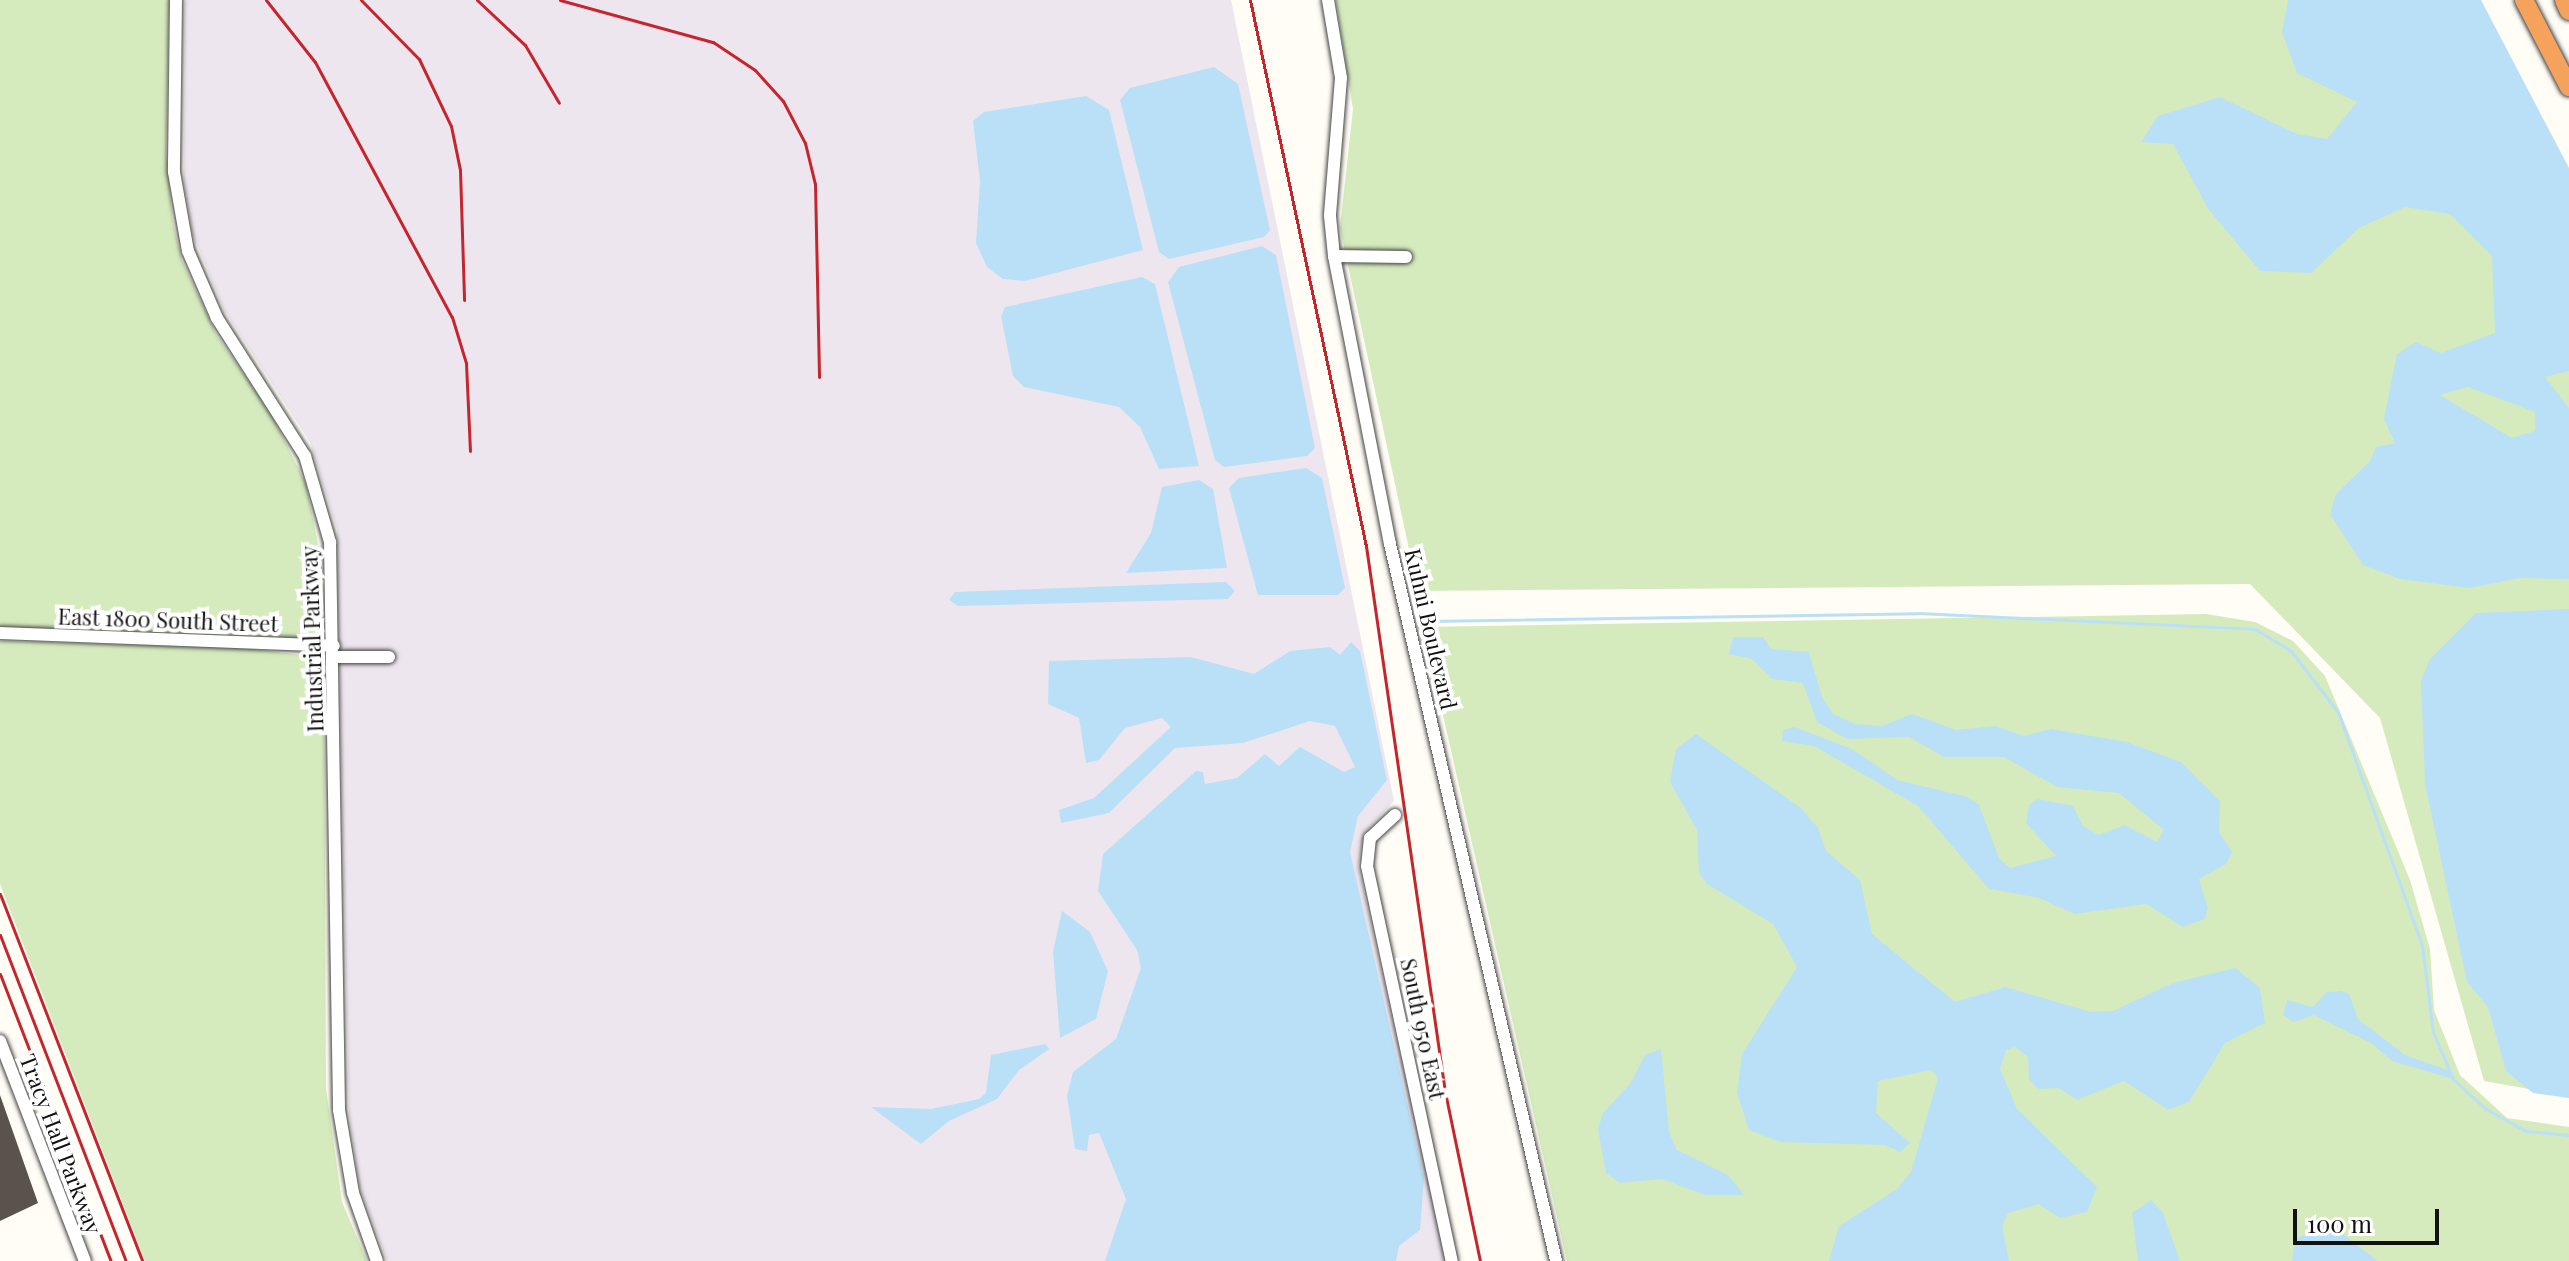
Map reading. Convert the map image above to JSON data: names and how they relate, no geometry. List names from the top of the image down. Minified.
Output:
{"streets":{"street":["East 1800 South Street","Kuhni Boulevard","Industrial Parkway","South 950 East","Tracy Hall Parkway"]},"crossings":[["East 1800 South Street","Industrial Parkway"]],"scale_bar":"100 m"}
